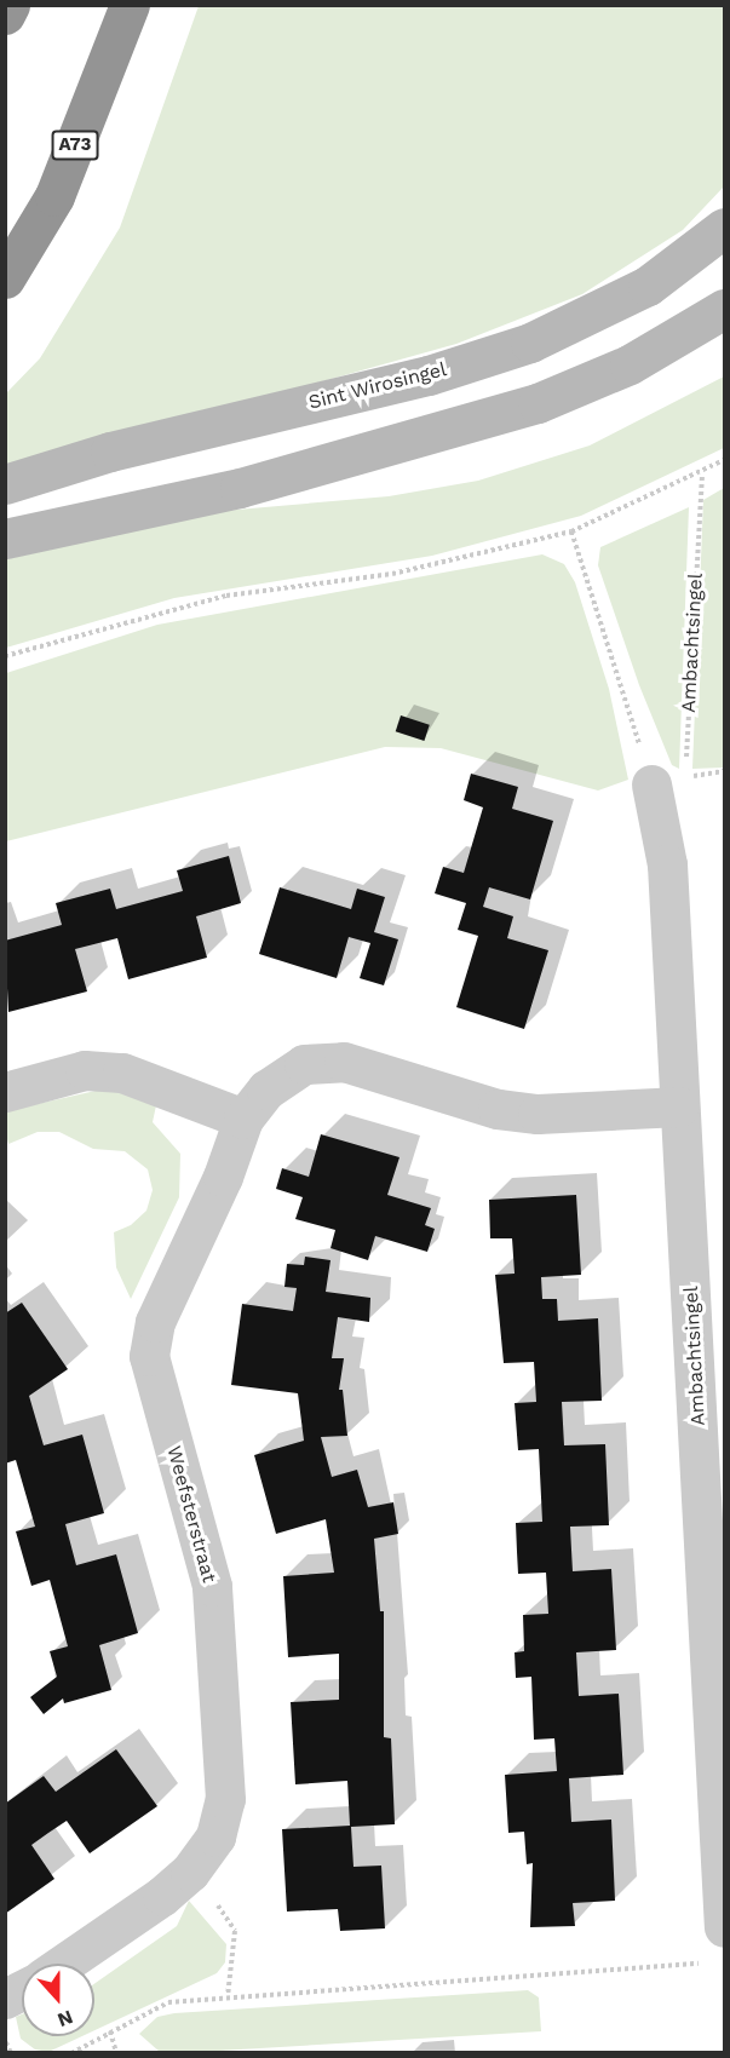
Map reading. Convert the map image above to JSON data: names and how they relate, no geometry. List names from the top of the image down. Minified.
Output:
{"streets":{"highway":["A73"],"main road":["Sint Wirosingel"],"street":["Ambachtsingel","Weefsterstraat"]},"crossings":[["Ambachtsingel","Weefsterstraat"]],"north":"bottom"}
